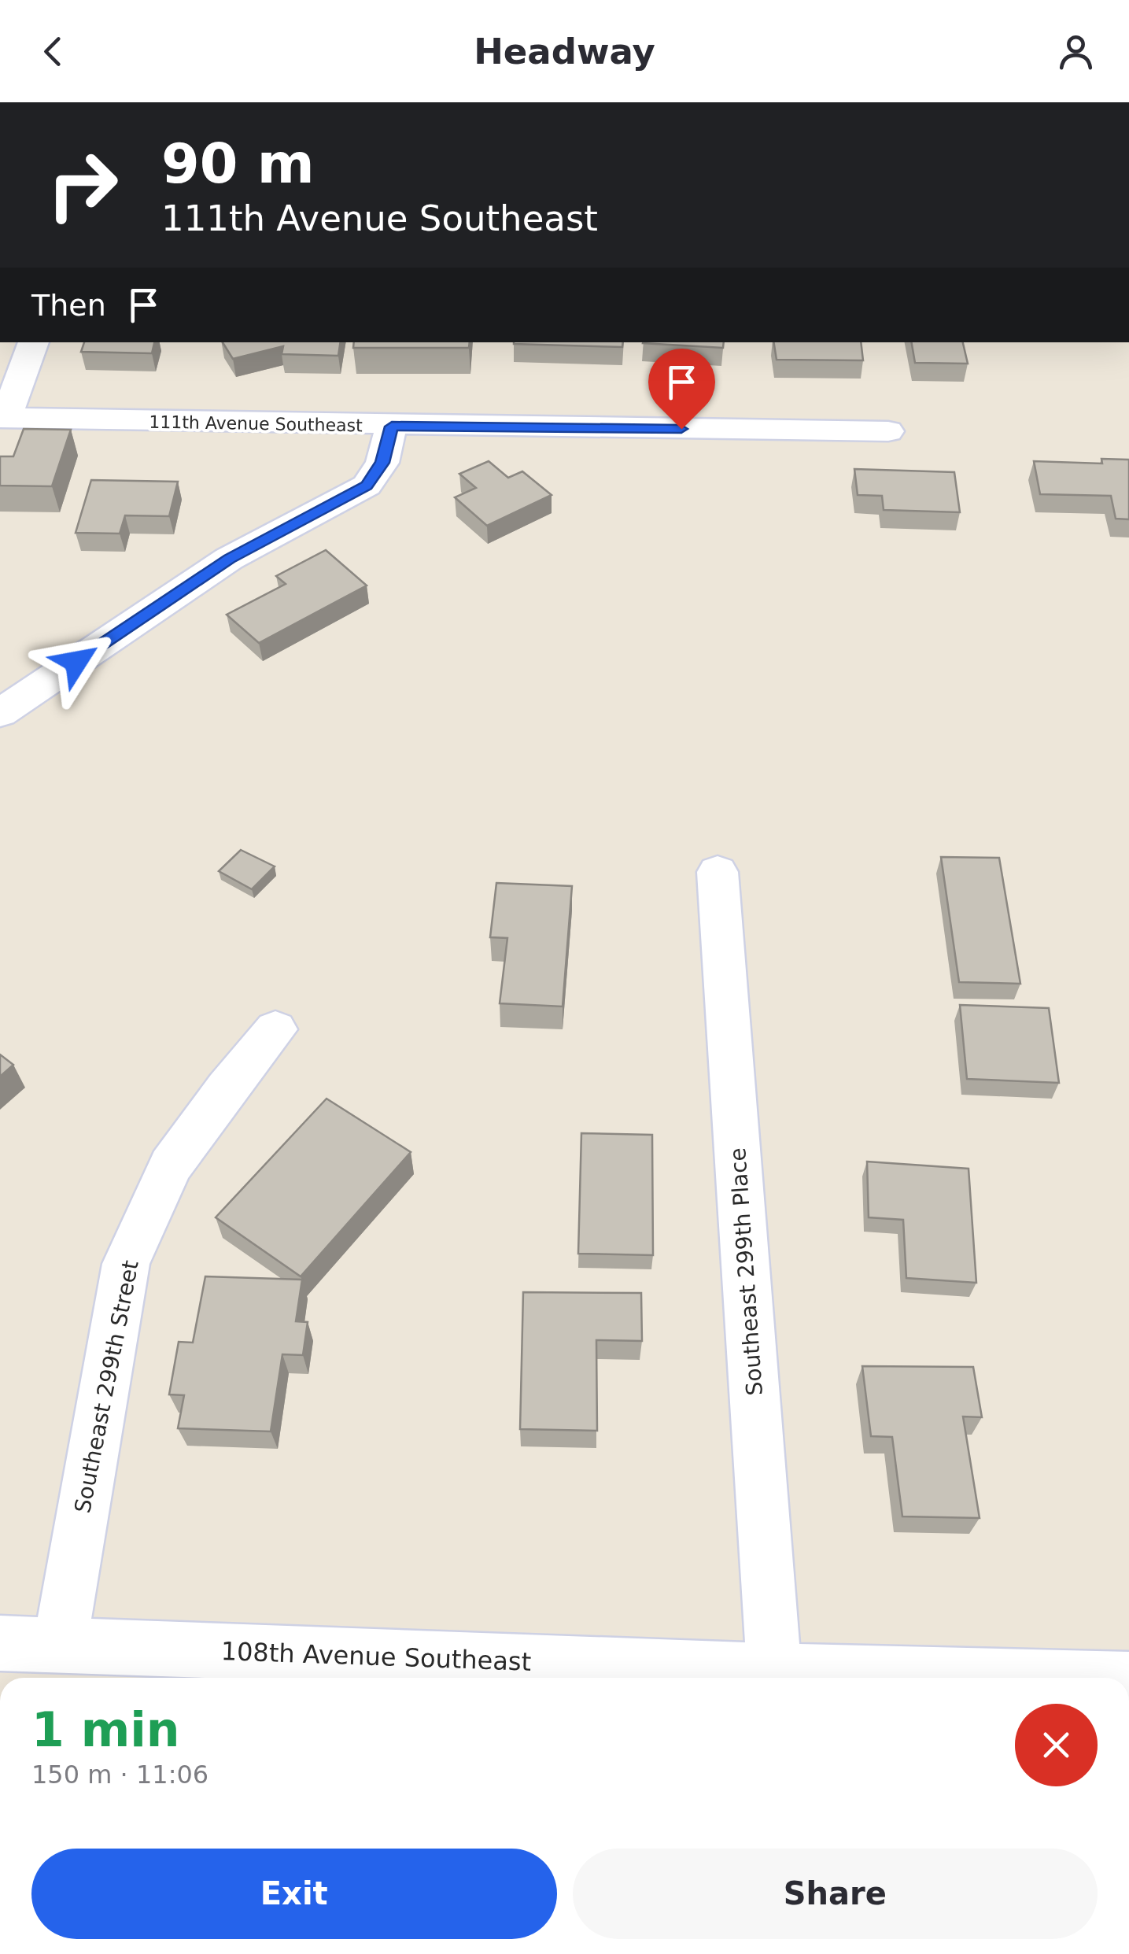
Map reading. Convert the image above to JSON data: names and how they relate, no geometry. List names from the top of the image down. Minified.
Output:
{"streets":{"street":["111th Avenue Southeast","Southeast 299th Place","Southeast 299th Street","108th Avenue Southeast"]},"crossings":[["Southeast 299th Place","108th Avenue Southeast"],["Southeast 299th Street","108th Avenue Southeast"]],"page":{"header":"Headway","turn":["90 m","111th Avenue Southeast"],"then":"Then","heading":["1 min","150 m · 11:06"],"buttons":["Exit","Share"]}}
